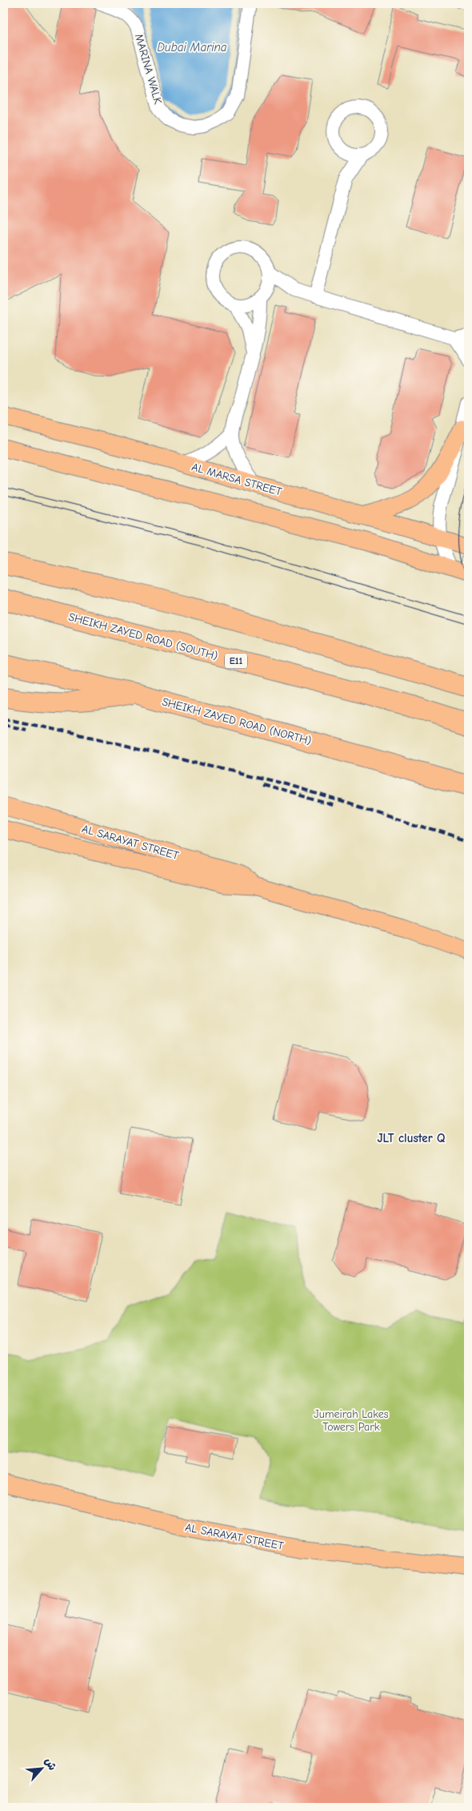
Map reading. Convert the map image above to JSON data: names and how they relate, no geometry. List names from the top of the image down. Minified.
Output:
{"streets":{"highway":["SHEIKH ZAYED ROAD (SOUTH)","E11","SHEIKH ZAYED ROAD (NORTH)"],"main road":["AL MARSA STREET","AL SARAYAT STREET"],"street":["MARINA WALK"]},"districts":["JLT cluster Q"],"water":["Dubai Marina"],"parks":["Jumeirah Lakes Towers Park"],"north":"top right"}
